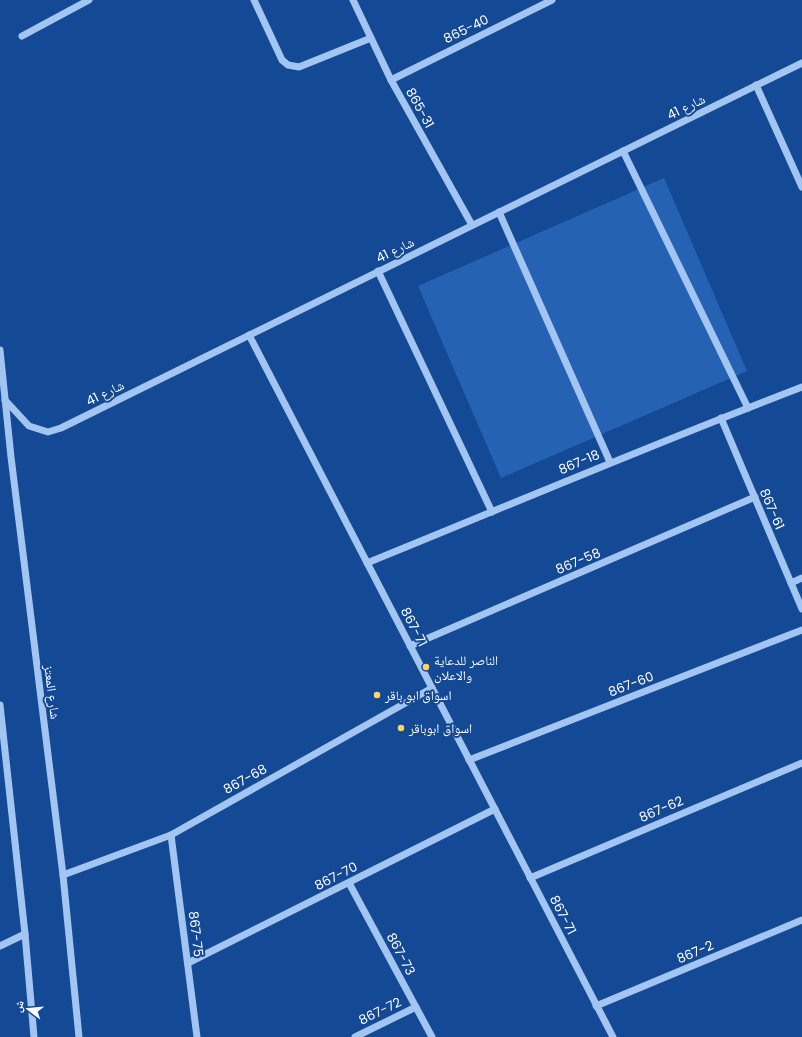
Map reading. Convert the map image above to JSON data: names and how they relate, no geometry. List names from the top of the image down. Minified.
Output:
{"streets":{"street":["865-40","شارع 41","865-31","867-18","867-61","867-58","867-71","867-60","شارع المعتز","867-68","867-62","867-70","867-75","867-2","867-73","867-72"]},"crossings":[["865-40","865-31"],["شارع 41","865-31"],["شارع 41","867-71"],["شارع 41","شارع المعتز"],["867-18","867-61"],["867-18","867-71"],["867-61","867-58"],["867-58","867-71"],["867-71","867-60"],["867-71","867-68"],["867-71","867-62"],["867-71","867-70"],["867-71","867-2"],["شارع المعتز","867-68"],["867-68","867-75"],["867-70","867-75"],["867-70","867-73"],["867-73","867-72"]],"places":["الناصر للدعاية والاعلان","اسواق ابو باقر","اسواق ابوباقر"],"north":"left"}
